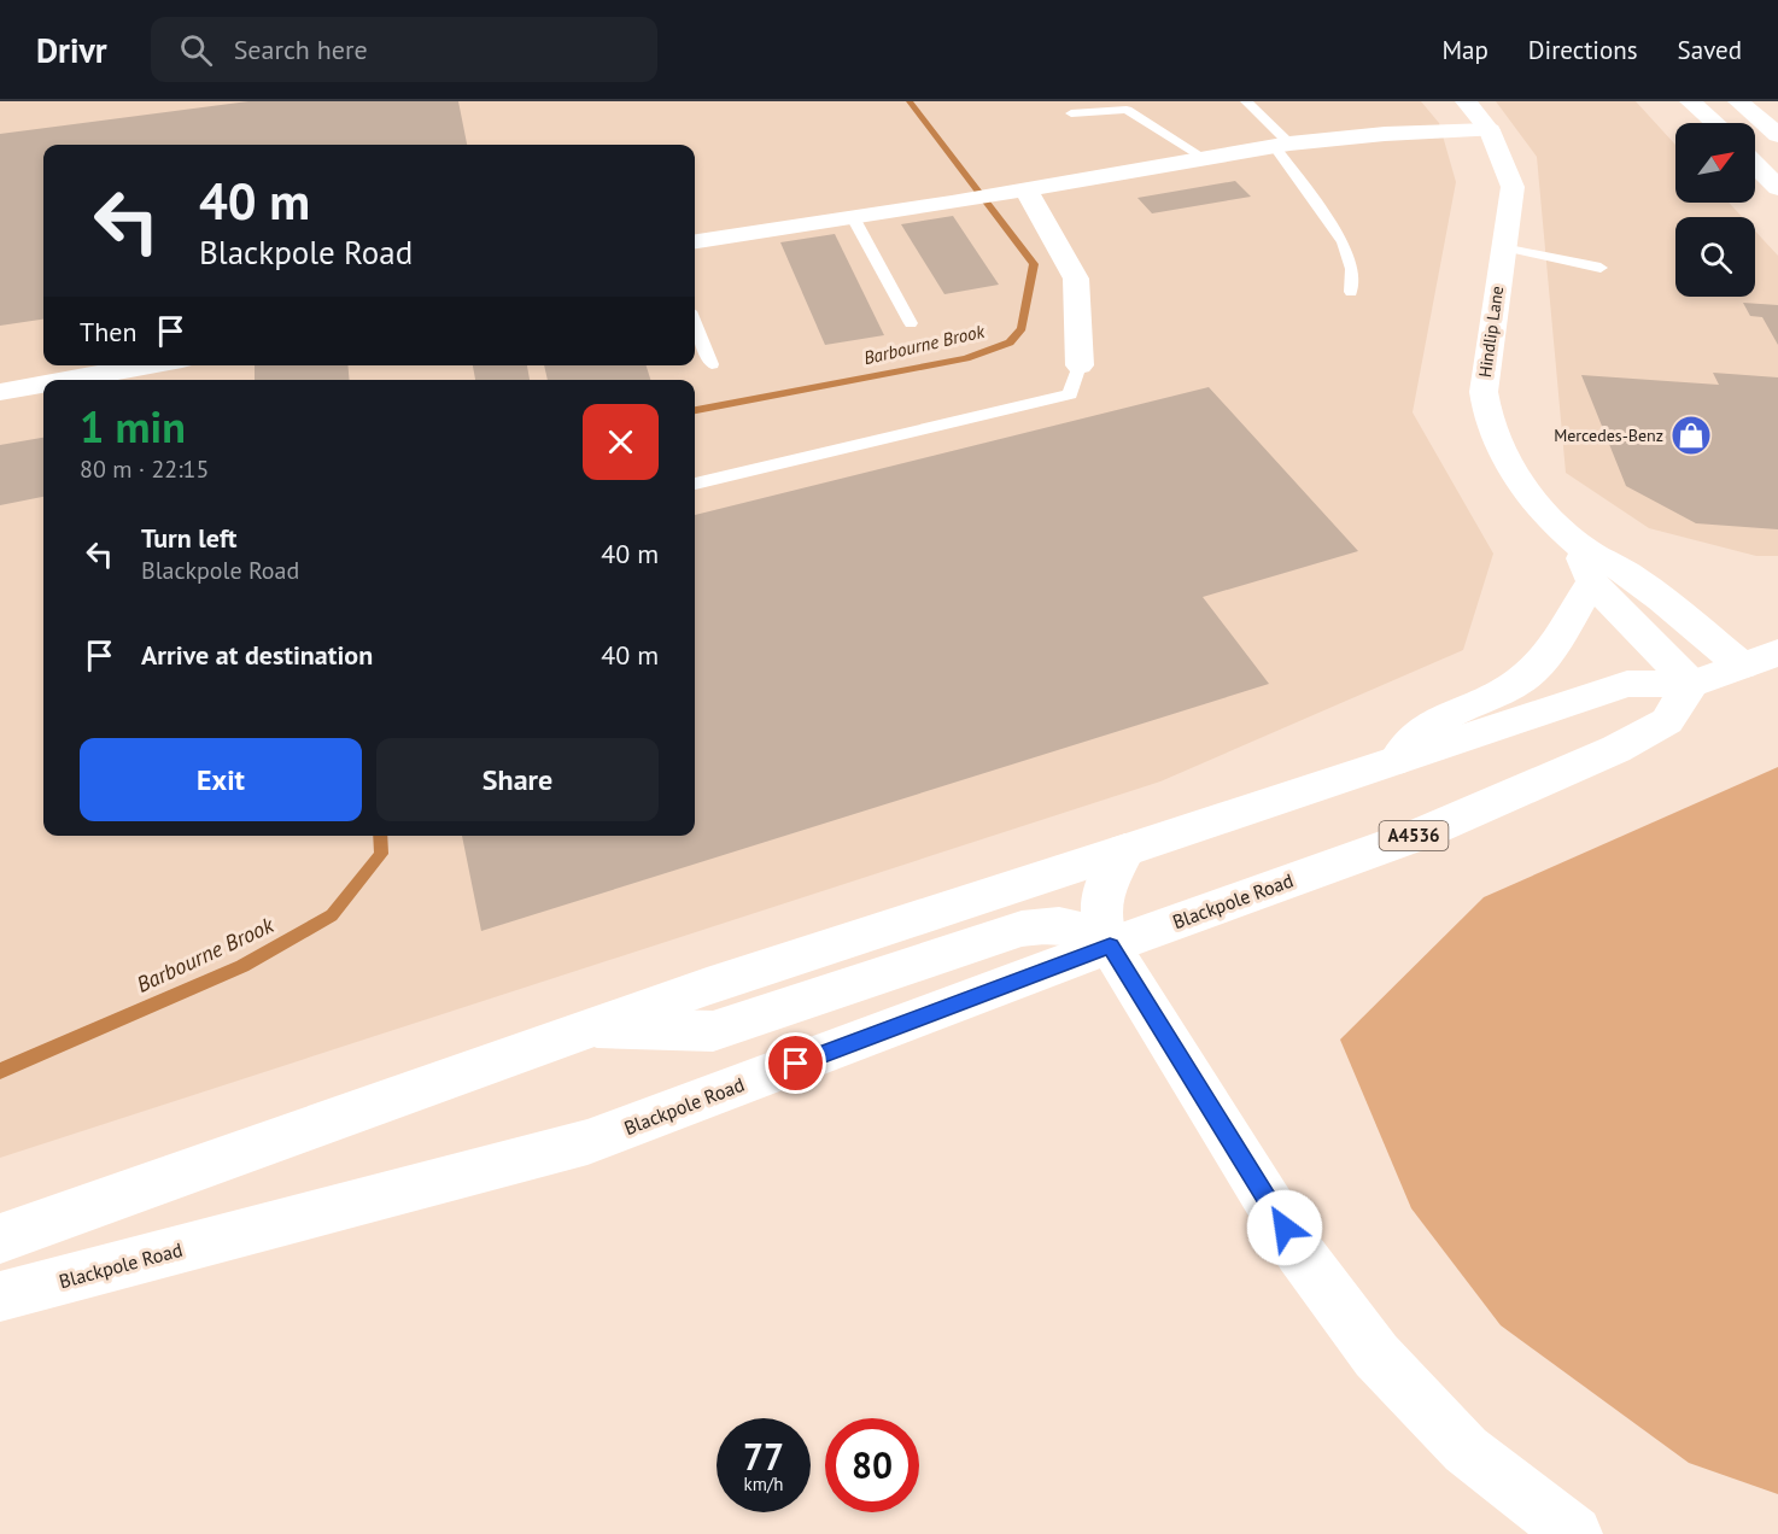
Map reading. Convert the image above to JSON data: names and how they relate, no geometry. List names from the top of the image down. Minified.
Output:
{"streets":{"main road":["Hindlip Lane","A4536","Blackpole Road"]},"crossings":[["Hindlip Lane","Blackpole Road"]],"water":["Barbourne Brook"],"places":{"shop":["Mercedes-Benz"]},"north":"top right","page":{"header":"Drivr","search":"Search here","nav":["Map","Directions","Saved"],"turn":["40 m","Blackpole Road"],"then":"Then","heading":["1 min","80 m · 22:15"],"list":[{"name":"Turn left","note":"Blackpole Road","value":"40 m"},{"name":"Arrive at destination","value":"40 m"}],"buttons":["Exit","Share"],"speed":"77 km/h","limit":"80"}}
